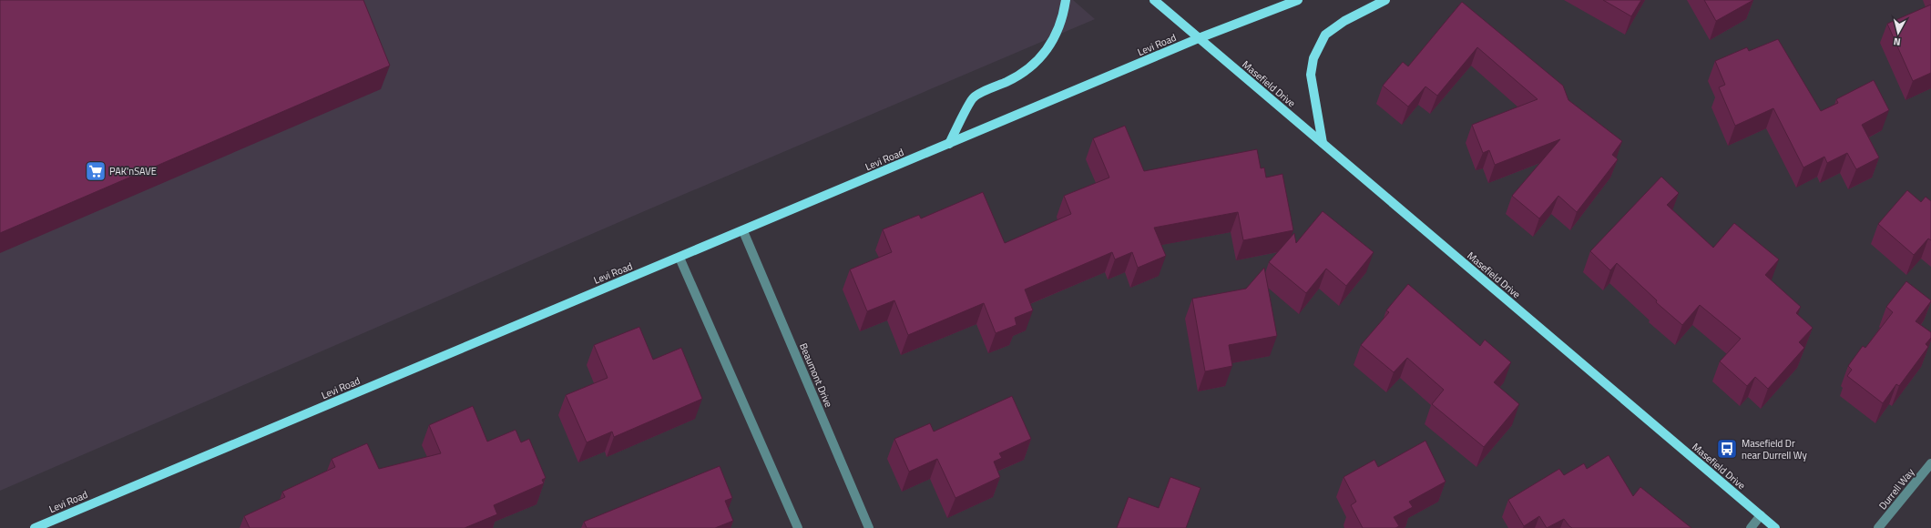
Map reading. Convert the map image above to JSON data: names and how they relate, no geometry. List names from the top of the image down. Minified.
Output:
{"streets":{"main road":["Levi Road","Masefield Drive"],"street":["Beaumont Drive","Durrell Way"]},"crossings":[["Levi Road","Masefield Drive"],["Levi Road","Beaumont Drive"]],"places":{"supermarket":["PAK'nSAVE"],"bus stop":["Masefield Dr near Durrell Wy"]},"north":"bottom"}
